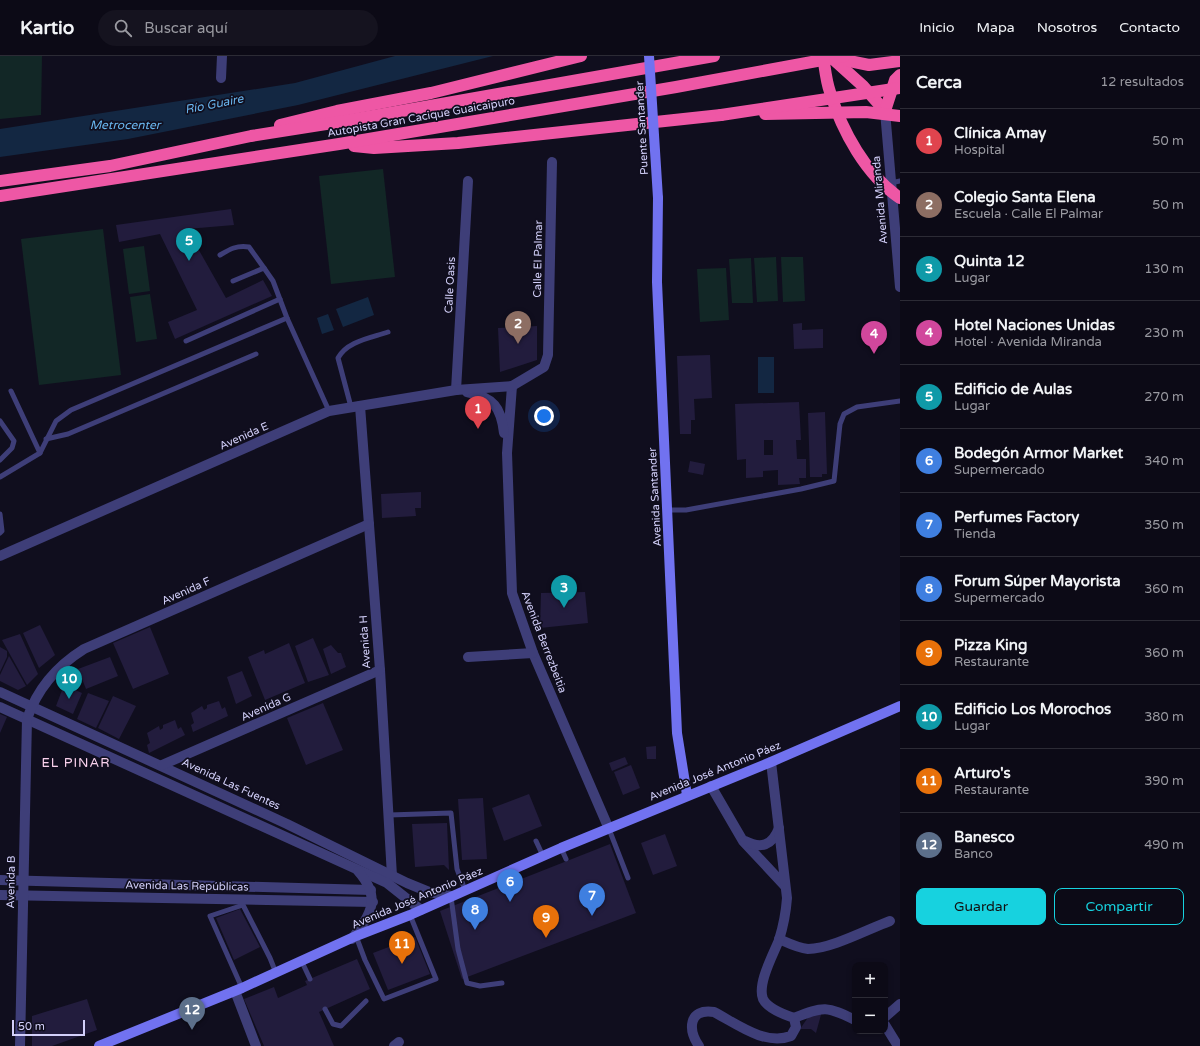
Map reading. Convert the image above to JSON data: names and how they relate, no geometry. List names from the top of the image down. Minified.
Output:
{"streets":{"highway":["Autopista Gran Cacique Guaicaipuro"],"main road":["Puente Santander","Avenida Santander","Avenida José Antonio Páez"],"street":["Avenida Miranda","Calle El Palmar","Calle Oasis","Avenida E","Avenida F","Avenida H","Avenida Berrezbeitia","Avenida G","Avenida Las Fuentes","Avenida B","Avenida Las Repúblicas"]},"crossings":[["Puente Santander","Avenida Santander"],["Calle El Palmar","Avenida E"],["Calle El Palmar","Avenida Berrezbeitia"],["Calle Oasis","Avenida E"],["Calle Oasis","Avenida Berrezbeitia"],["Avenida E","Avenida H"],["Avenida E","Avenida Berrezbeitia"],["Avenida Santander","Avenida José Antonio Páez"],["Avenida F","Avenida H"],["Avenida F","Avenida Las Fuentes"],["Avenida F","Avenida B"],["Avenida H","Avenida G"],["Avenida H","Avenida Las Fuentes"],["Avenida Berrezbeitia","Avenida José Antonio Páez"],["Avenida G","Avenida Las Fuentes"],["Avenida José Antonio Páez","Avenida Las Fuentes"],["Avenida B","Avenida Las Repúblicas"]],"districts":["EL PINAR"],"water":["Río Guaire","Metrocenter"],"scale_bar":"50 m","page":{"header":"Kartio","search":"Buscar aquí","nav":["Inicio","Mapa","Nosotros","Contacto"],"heading":["Cerca","12 resultados"],"list":[{"mark":"1","name":"Clínica Amay","note":"Hospital","value":"50 m"},{"mark":"2","name":"Colegio Santa Elena","note":"Escuela · Calle El Palmar","value":"50 m"},{"mark":"3","name":"Quinta 12","note":"Lugar","value":"130 m"},{"mark":"4","name":"Hotel Naciones Unidas","note":"Hotel · Avenida Miranda","value":"230 m"},{"mark":"5","name":"Edificio de Aulas","note":"Lugar","value":"270 m"},{"mark":"6","name":"Bodegón Armor Market","note":"Supermercado","value":"340 m"},{"mark":"7","name":"Perfumes Factory","note":"Tienda","value":"350 m"},{"mark":"8","name":"Forum Súper Mayorista","note":"Supermercado","value":"360 m"},{"mark":"9","name":"Pizza King","note":"Restaurante","value":"360 m"},{"mark":"10","name":"Edificio Los Morochos","note":"Lugar","value":"380 m"},{"mark":"11","name":"Arturo's","note":"Restaurante","value":"390 m"},{"mark":"12","name":"Banesco","note":"Banco","value":"490 m"}],"pins":["5","2","4","1","3","10","6","7","8","9","11","12"],"buttons":["Guardar","Compartir"],"map_buttons":["+","−"],"scale":"50 m"}}
